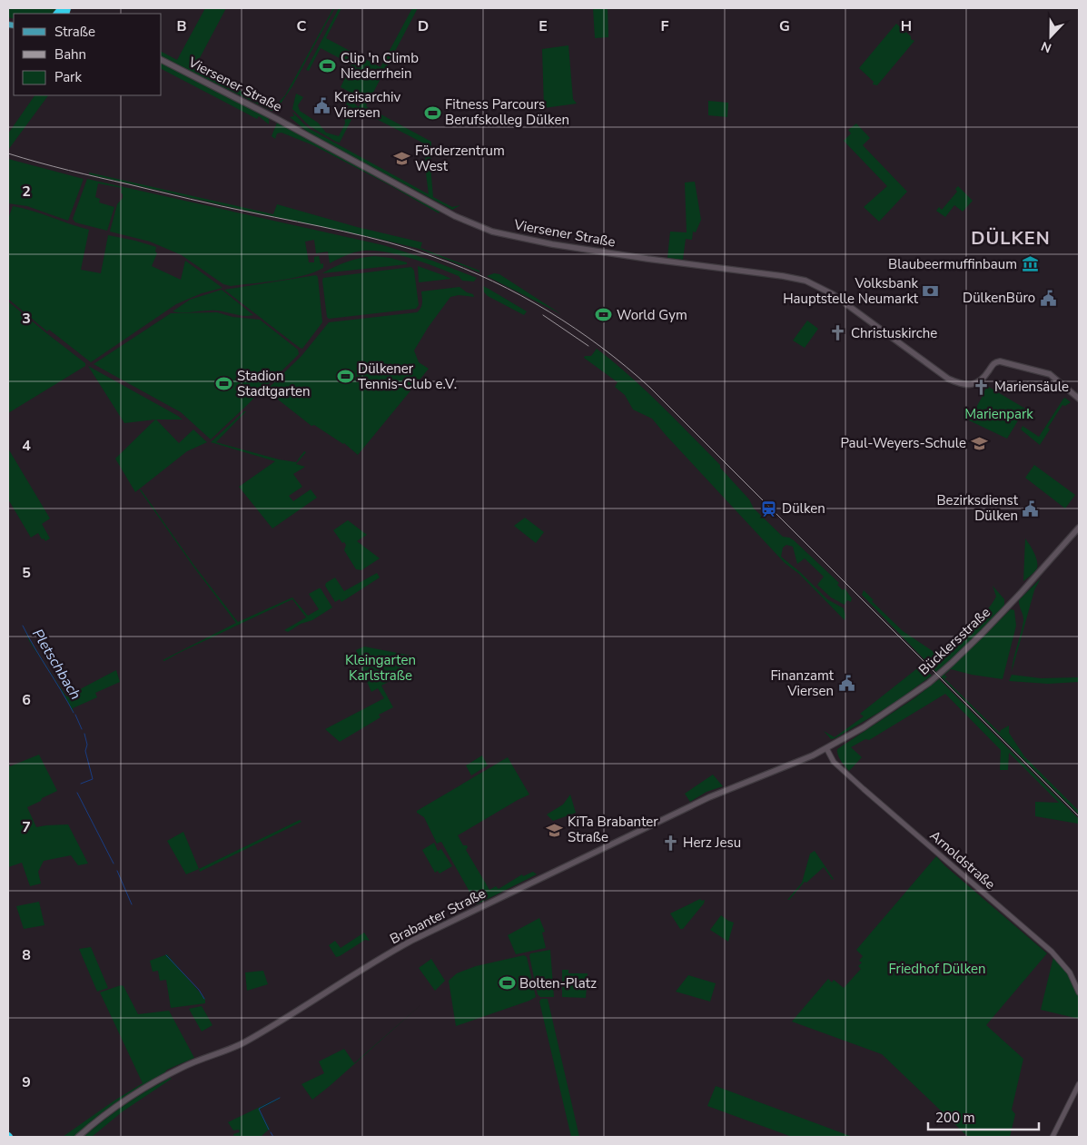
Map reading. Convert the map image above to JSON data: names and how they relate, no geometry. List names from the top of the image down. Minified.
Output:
{"streets":{"main road":["Viersener Straße","Bücklersstraße","Brabanter Straße"],"street":["Arnoldstraße"]},"crossings":[["Bücklersstraße","Arnoldstraße"],["Bücklersstraße","Brabanter Straße"],["Arnoldstraße","Brabanter Straße"]],"districts":["DÜLKEN"],"water":["Pletschbach"],"parks":["Marienpark","Kleingarten Karlstraße","Friedhof Dülken"],"places":{"sports":["Clip 'n Climb Niederrhein","Fitness Parcours Berufskolleg Dülken","World Gym","Dülkener Tennis-Club e.V.","Stadion Stadtgarten","Bolten-Platz"],"public building":["Kreisarchiv Viersen","DülkenBüro","Bezirksdienst Dülken","Finanzamt Viersen"],"school or university":["Förderzentrum West","Paul-Weyers-Schule","KiTa Brabanter Straße"],"museum":["Blaubeermuffinbaum"],"bank":["Volksbank Hauptstelle Neumarkt"],"church":["Christuskirche","Mariensäule","Herz Jesu"],"station":["Dülken"]},"legend":["Straße","Bahn","Park"],"scale_bar":"200 m","north":"bottom","grid":{"columns":["B","C","D","E","F","G","H"],"rows":["2","3","4","5","6","7","8","9"]}}
